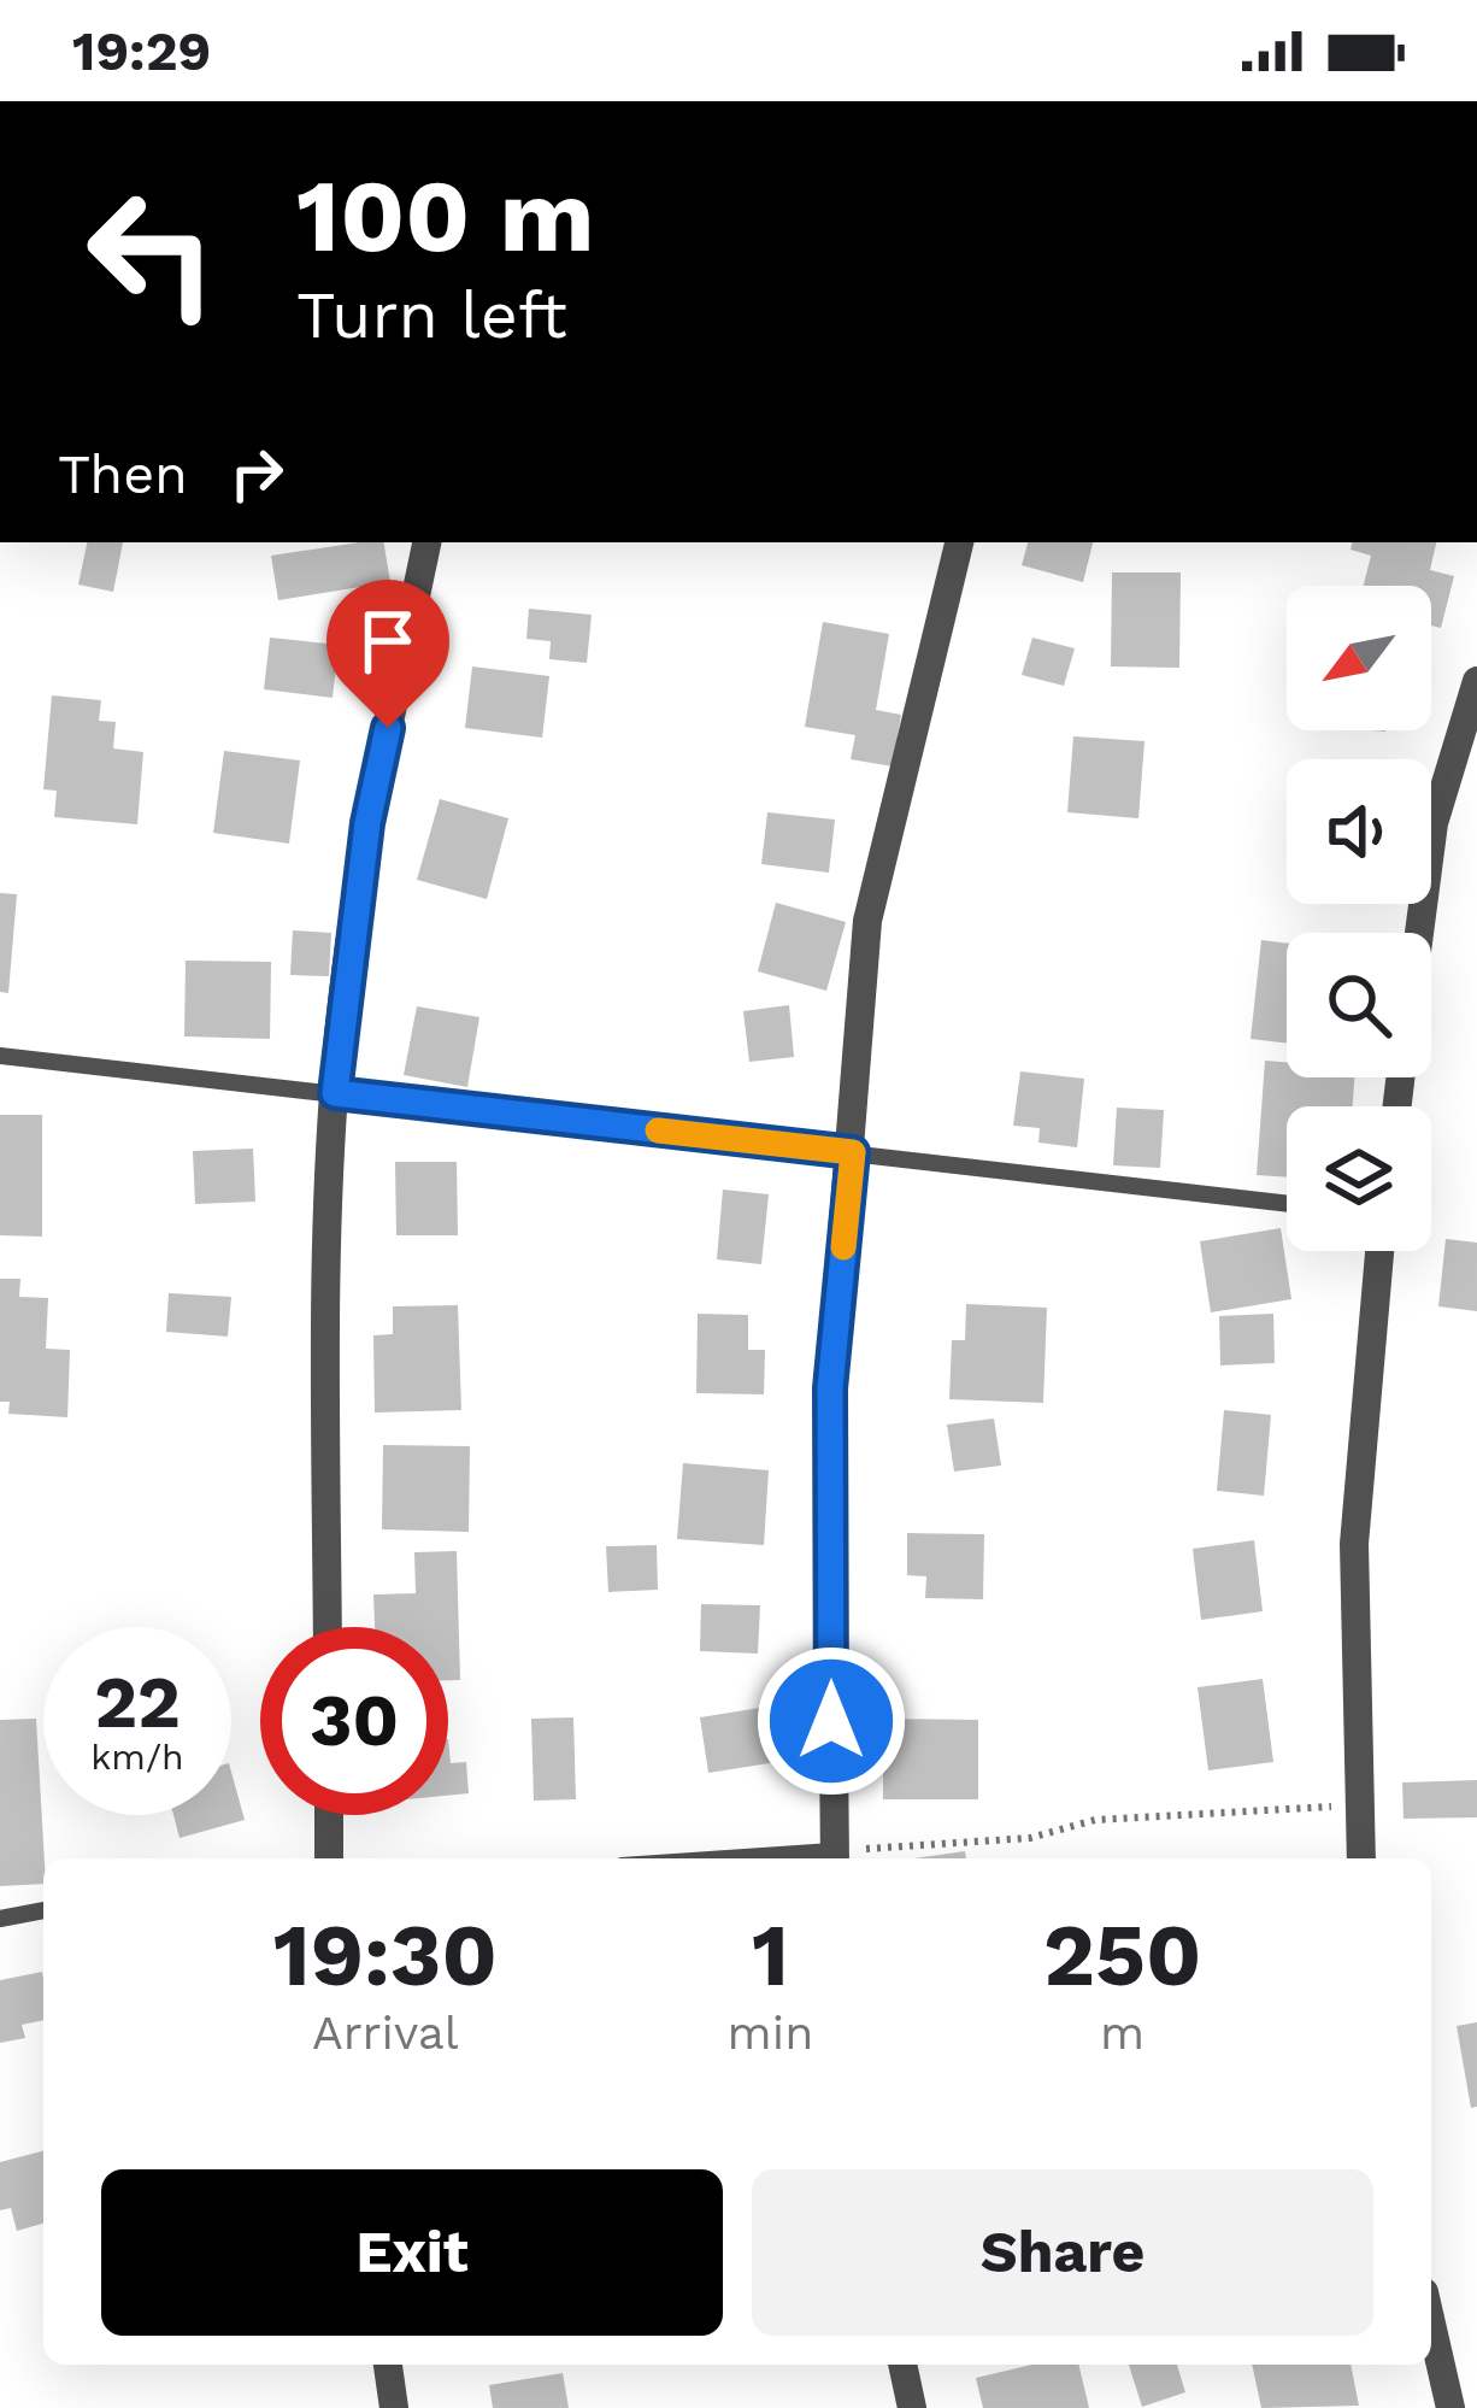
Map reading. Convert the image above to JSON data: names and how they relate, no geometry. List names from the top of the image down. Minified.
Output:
{"north":"bottom left","page":{"status":"19:29","turn":["100 m","Turn left"],"then":"Then","speed":"22 km/h","limit":"30","eta":["19:30","Arrival","1","min","250","m"],"buttons":["Exit","Share"]}}
